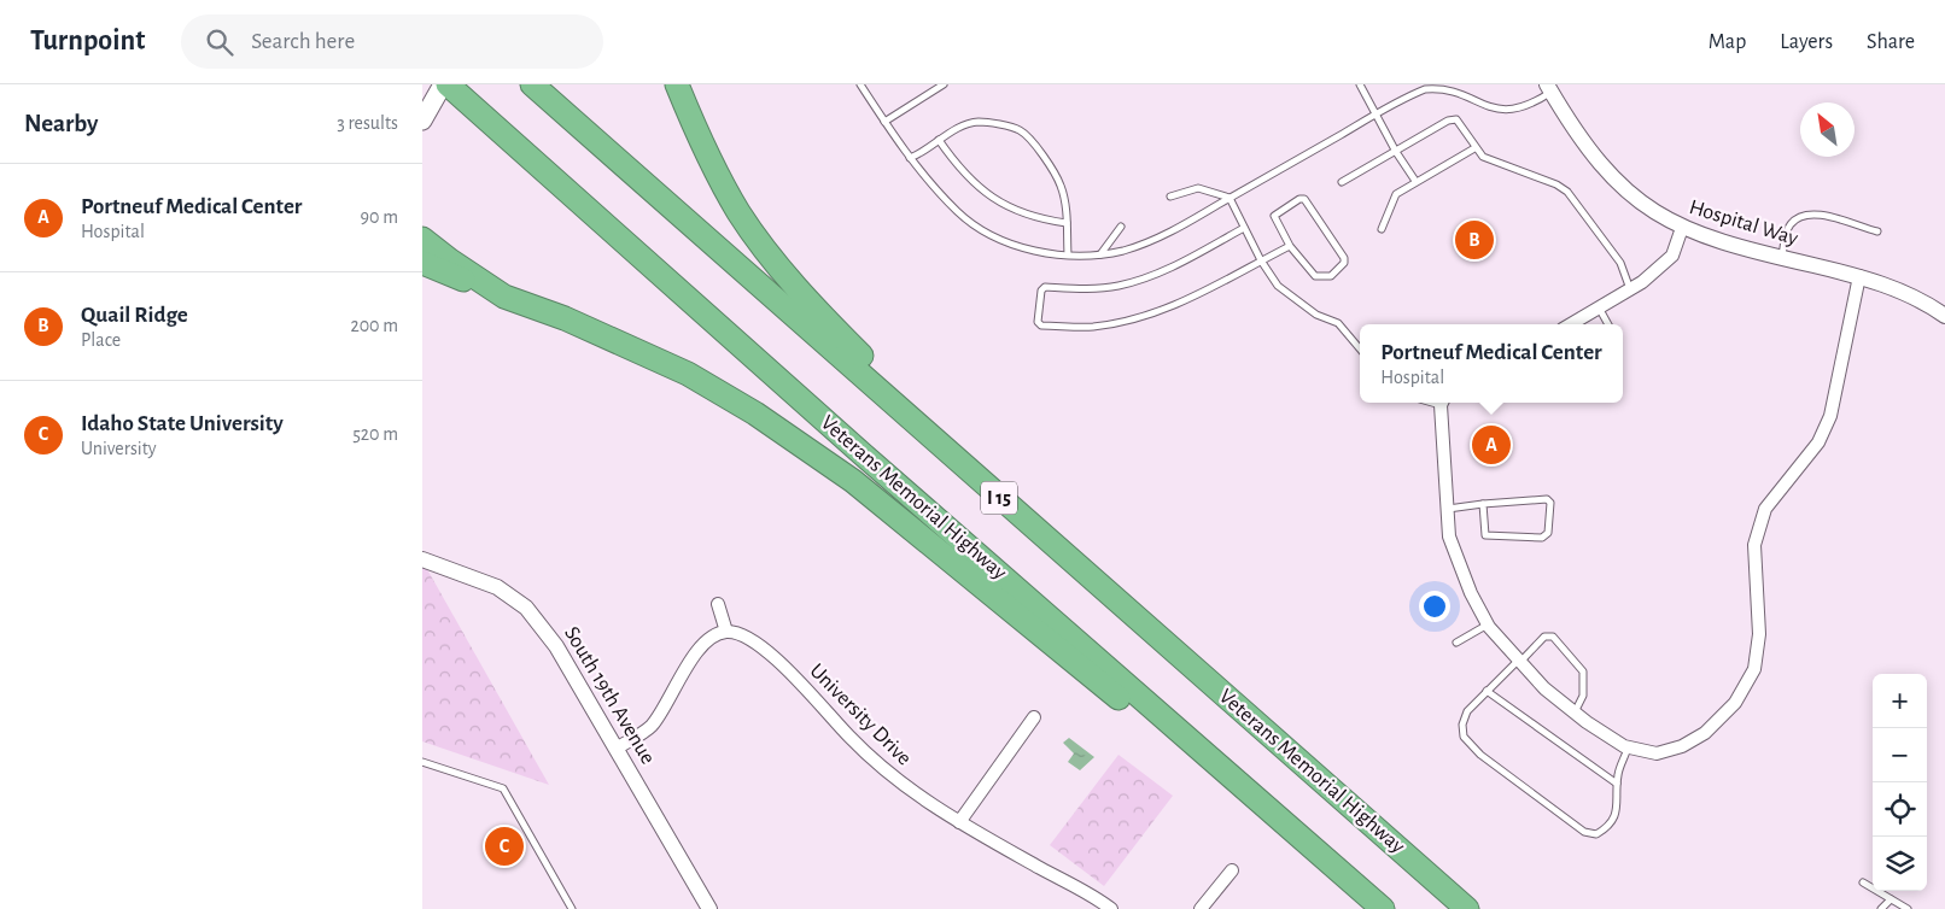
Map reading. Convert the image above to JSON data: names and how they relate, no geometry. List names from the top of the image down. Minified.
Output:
{"streets":{"highway":["Veterans Memorial Highway","I 15"],"street":["Hospital Way","South 19th Avenue","University Drive"]},"north":"top left","page":{"header":"Turnpoint","search":"Search here","nav":["Map","Layers","Share"],"heading":["Nearby","3 results"],"list":[{"mark":"A","name":"Portneuf Medical Center","note":"Hospital","value":"90 m"},{"mark":"B","name":"Quail Ridge","note":"Place","value":"200 m"},{"mark":"C","name":"Idaho State University","note":"University","value":"520 m"}],"pins":["B","A","C"],"popup":["Portneuf Medical Center","Hospital"],"map_buttons":["+","−"]}}
